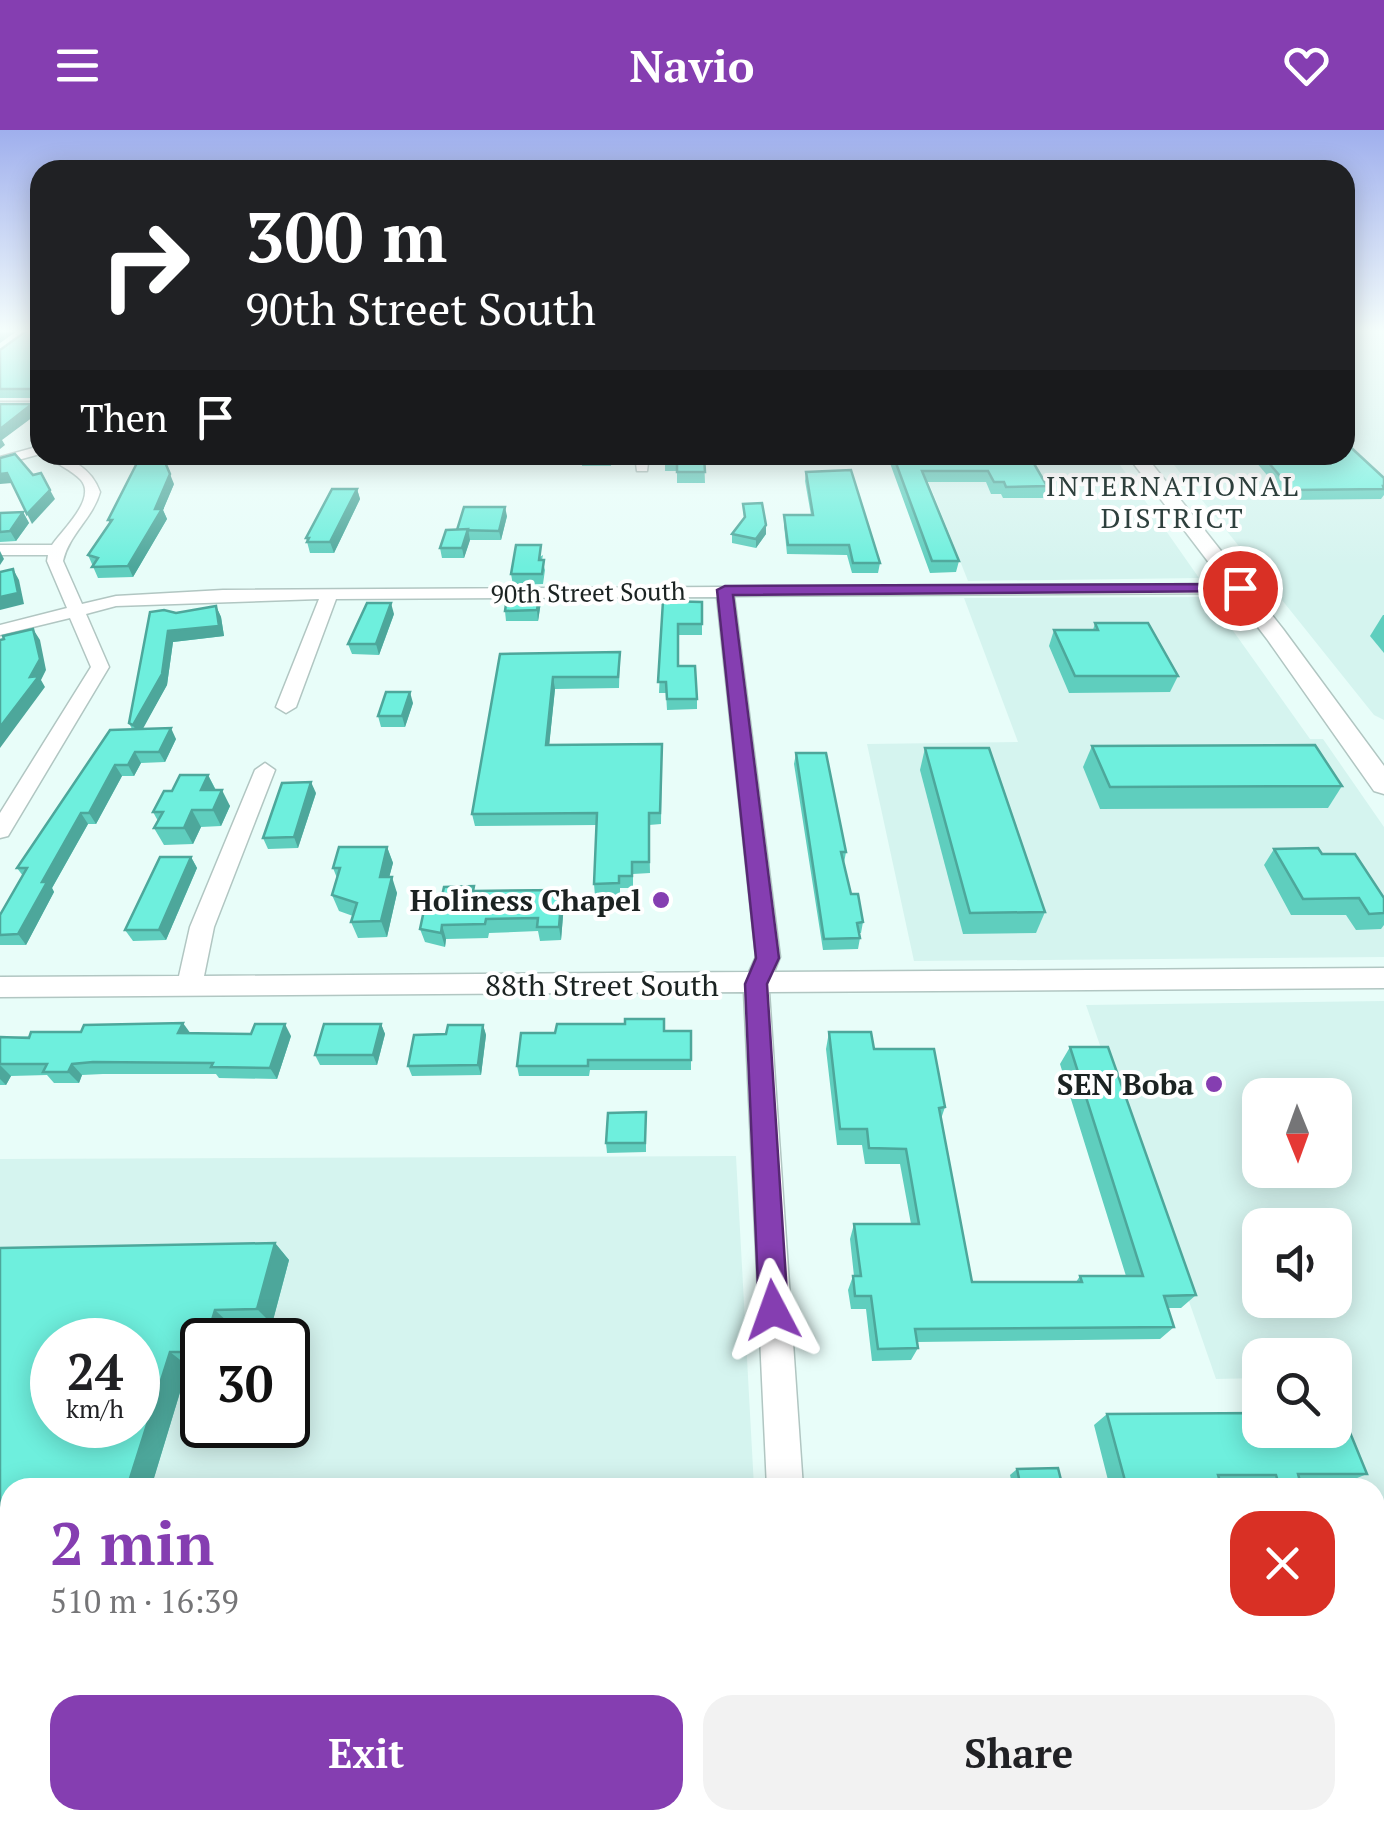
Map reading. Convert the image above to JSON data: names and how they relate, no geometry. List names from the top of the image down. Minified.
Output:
{"streets":{"street":["90th Street South","88th Street South"]},"districts":["INTERNATIONAL DISTRICT"],"places":["Holiness Chapel","SEN Boba"],"north":"bottom","page":{"header":"Navio","turn":["300 m","90th Street South"],"then":"Then","speed":"24 km/h","limit":"30","heading":["2 min","510 m · 16:39"],"buttons":["Exit","Share"]}}
